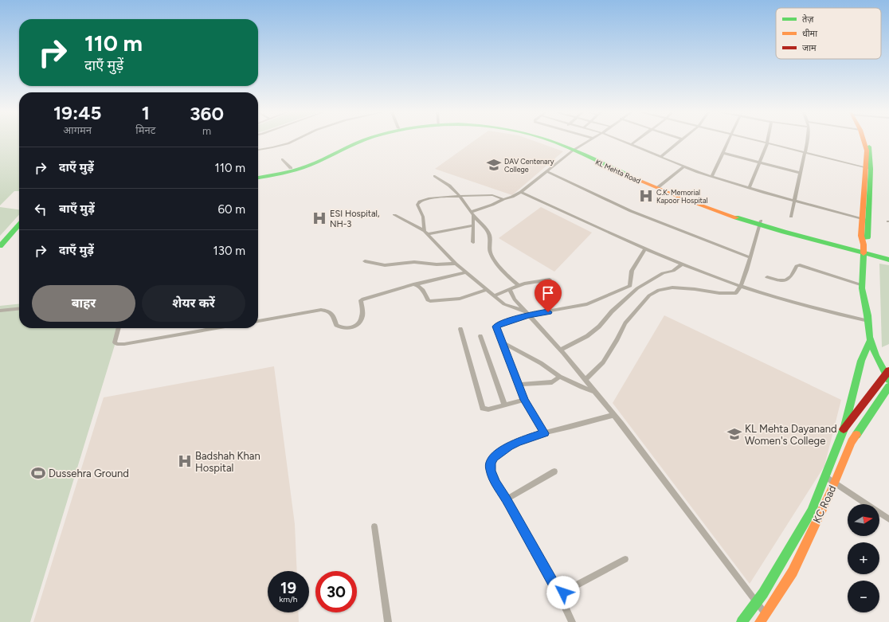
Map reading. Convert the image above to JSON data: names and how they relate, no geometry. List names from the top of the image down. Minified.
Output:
{"streets":{"street":["KL Mehta Road","KC Road"]},"places":{"school or university":["DAV Centenary College","KL Mehta Dayanand Women's College"],"hospital":["C.K. Memorial Kapoor Hospital","ESI Hospital, NH-3","Badshah Khan Hospital"],"sports":["Dussehra Ground"]},"legend":["तेज़","धीमा","जाम"],"north":"right","page":{"turn":["110 m","दाएँ मुड़ें"],"eta":["19:45","आगमन","1","मिनट","360","m"],"list":[{"name":"दाएँ मुड़ें","value":"110 m"},{"name":"बाएँ मुड़ें","value":"60 m"},{"name":"दाएँ मुड़ें","value":"130 m"}],"buttons":["बाहर","शेयर करें"],"map_buttons":["+","−"],"speed":"19 km/h","limit":"30"}}
